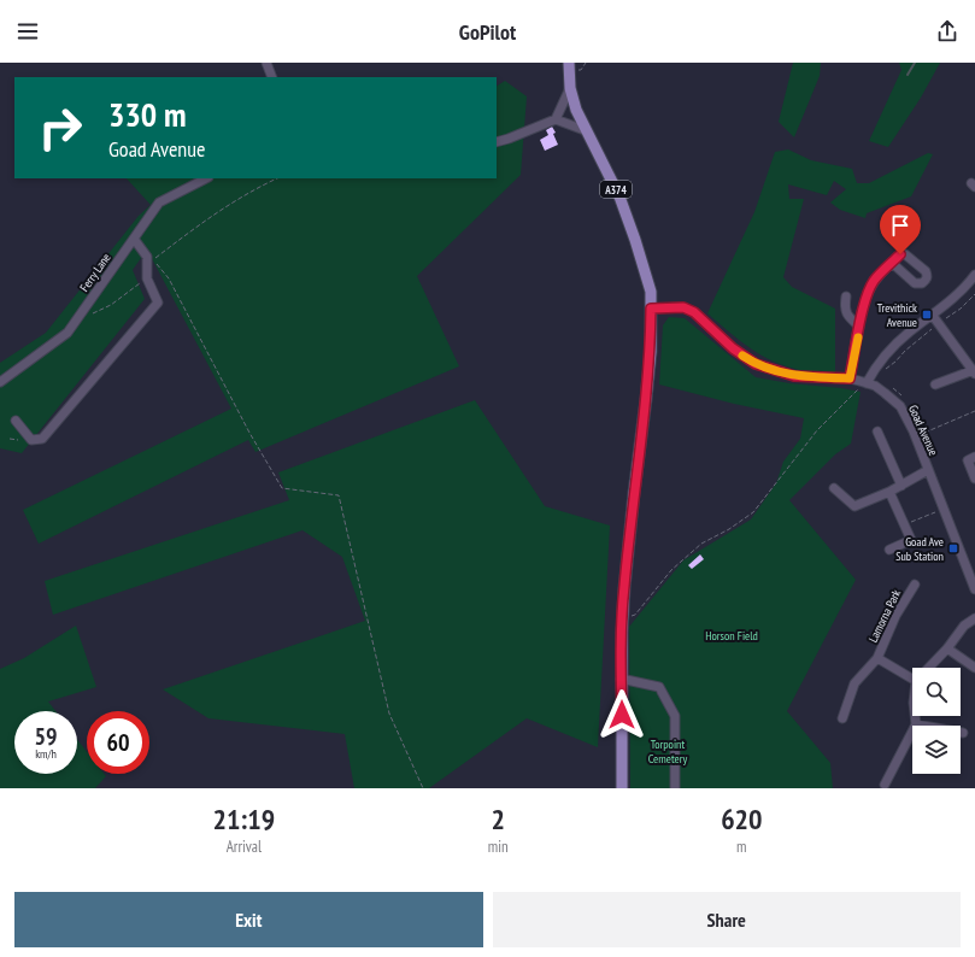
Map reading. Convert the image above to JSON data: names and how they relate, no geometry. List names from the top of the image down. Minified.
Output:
{"streets":{"main road":["A374"],"street":["Ferry Lane","Goad Avenue","Lamorna Park"]},"crossings":[["A374","Goad Avenue"]],"parks":["Horson Field","Torpoint Cemetery"],"places":{"transit":["Trevithick Avenue","Goad Ave Sub Station"]},"page":{"header":"GoPilot","turn":["330 m","Goad Avenue"],"speed":"59 km/h","limit":"60","eta":["21:19","Arrival","2","min","620","m"],"buttons":["Exit","Share"]}}
